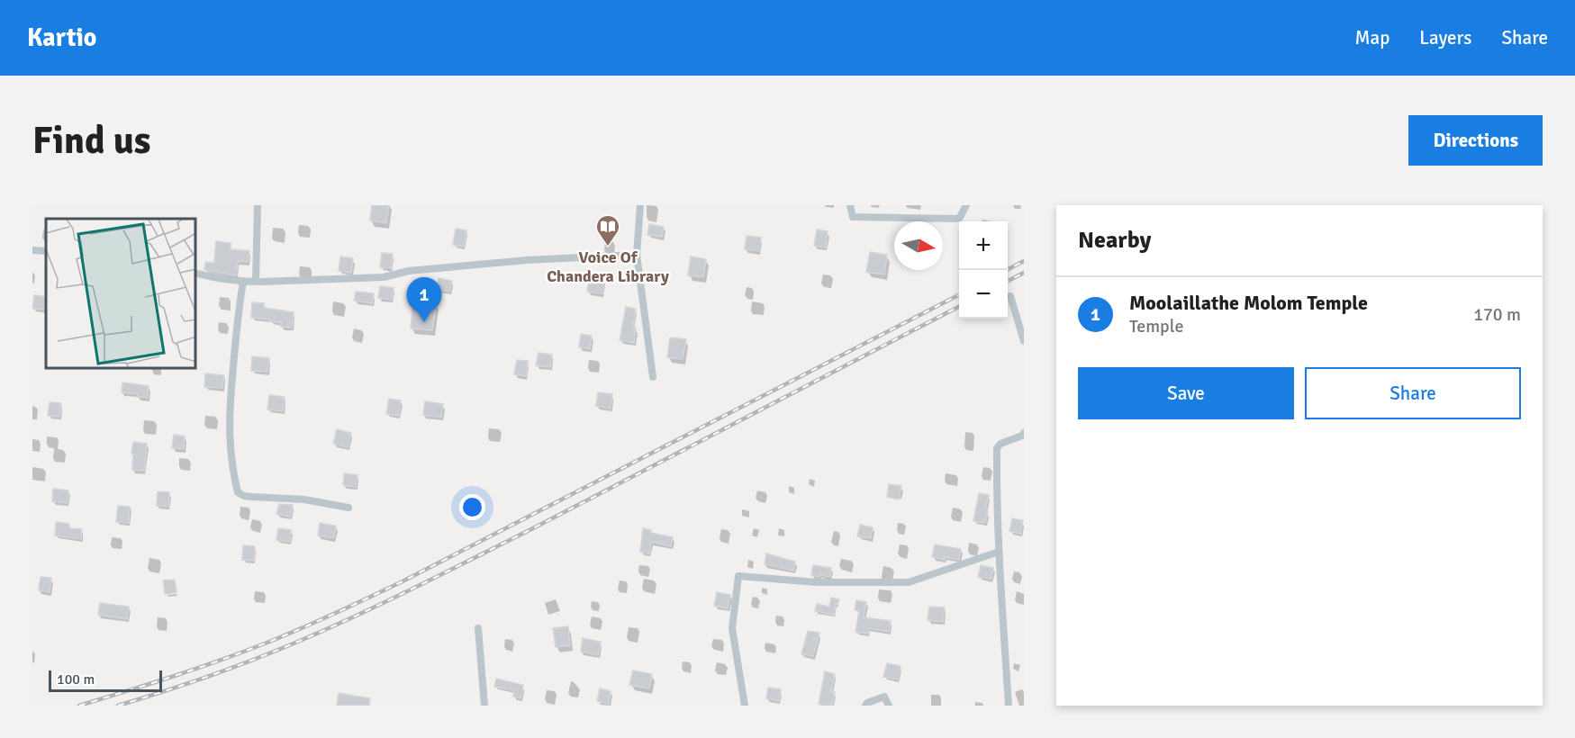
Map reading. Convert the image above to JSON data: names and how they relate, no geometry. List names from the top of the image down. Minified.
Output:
{"places":{"library":["Voice Of Chandera Library"]},"scale_bar":"100 m","north":"right","page":{"header":"Kartio","nav":["Map","Layers","Share"],"buttons":["Directions",["Save","Share"]],"title":"Find us","heading":"Nearby","map_buttons":["+","−"],"list":[{"mark":"1","name":"Moolaillathe Molom Temple","note":"Temple","value":"170 m"}],"pins":"1","scale":"100 m"}}
